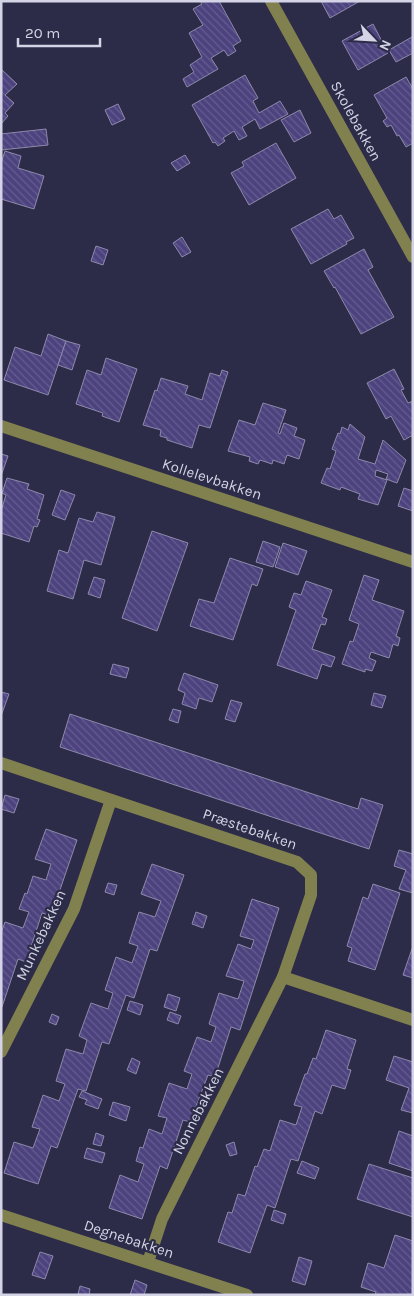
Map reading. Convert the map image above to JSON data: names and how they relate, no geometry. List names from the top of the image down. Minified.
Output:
{"streets":{"street":["Skolebakken","Kollelevbakken","Præstebakken","Munkebakken","Nonnebakken","Degnebakken"]},"crossings":[["Præstebakken","Munkebakken"],["Præstebakken","Nonnebakken"],["Nonnebakken","Degnebakken"]],"scale_bar":"20 m","north":"bottom right"}
